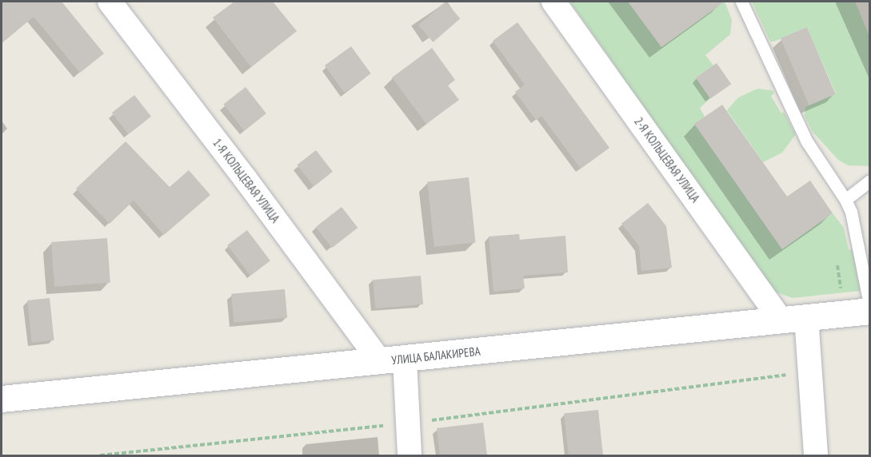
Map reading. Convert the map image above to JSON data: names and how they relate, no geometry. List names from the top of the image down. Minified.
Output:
{"streets":{"street":["2-Я КОЛЬЦЕВАЯ УЛИЦА","1-Я КОЛЬЦЕВАЯ УЛИЦА","УЛИЦА БАЛАКИРЕВА"]},"crossings":[["2-Я КОЛЬЦЕВАЯ УЛИЦА","УЛИЦА БАЛАКИРЕВА"],["1-Я КОЛЬЦЕВАЯ УЛИЦА","УЛИЦА БАЛАКИРЕВА"]]}
